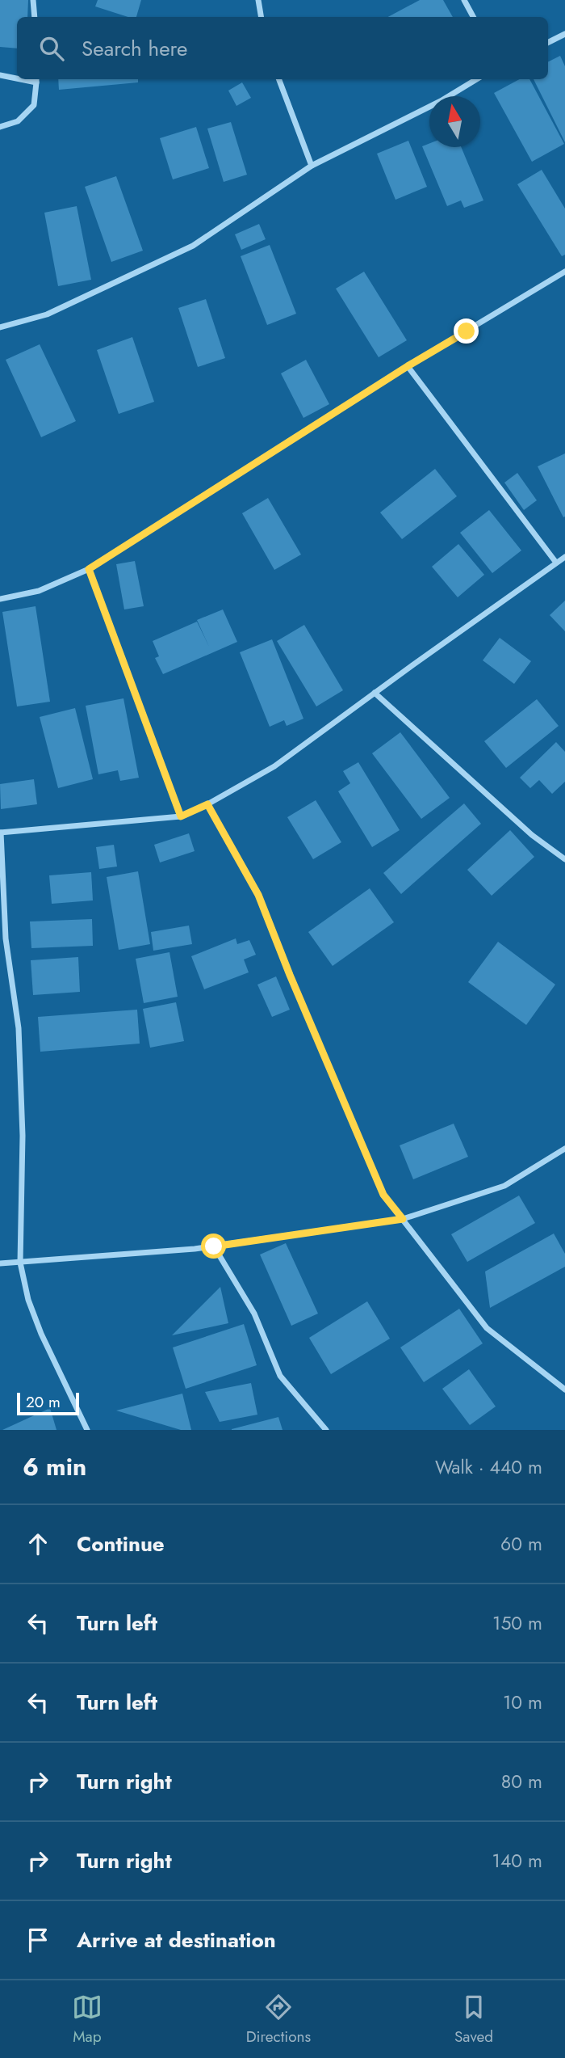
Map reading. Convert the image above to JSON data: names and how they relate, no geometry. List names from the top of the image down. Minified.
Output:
{"scale_bar":"20 m","north":"top","page":{"search":"Search here","scale":"20 m","heading":["6 min","Walk · 440 m"],"list":[["Continue","60 m"],["Turn left","150 m"],["Turn left","10 m"],["Turn right","80 m"],["Turn right","140 m"],"Arrive at destination"],"nav":["Map","Directions","Saved"]}}
